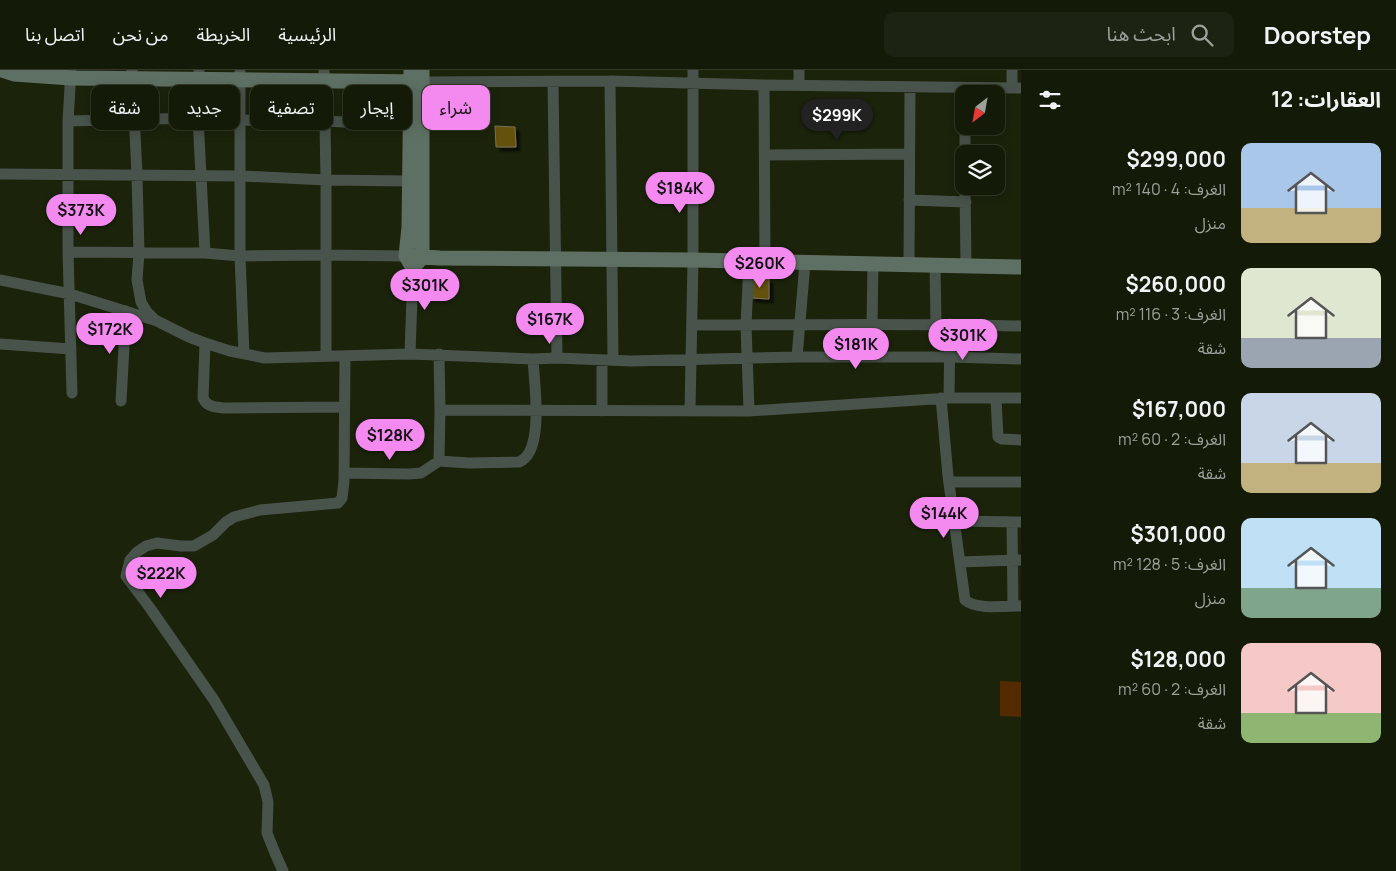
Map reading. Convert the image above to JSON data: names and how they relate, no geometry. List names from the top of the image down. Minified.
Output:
{"north":"bottom left","page":{"header":"Doorstep","search":"ابحث هنا","nav":["الرئيسية","الخريطة","من نحن","اتصل بنا"],"heading":"العقارات: 12","chip":["شراء","إيجار","تصفية","جديد","شقة"],"price":["$299K","$184K","$373K","$260K","$301K","$167K","$172K","$301K","$181K","$128K","$144K","$222K"],"list":[{"name":"$299,000","note":"الغرف: 4 · 140 m² · منزل"},{"name":"$260,000","note":"الغرف: 3 · 116 m² · شقة"},{"name":"$167,000","note":"الغرف: 2 · 60 m² · شقة"},{"name":"$301,000","note":"الغرف: 5 · 128 m² · منزل"},{"name":"$128,000","note":"الغرف: 2 · 60 m² · شقة"}]}}
